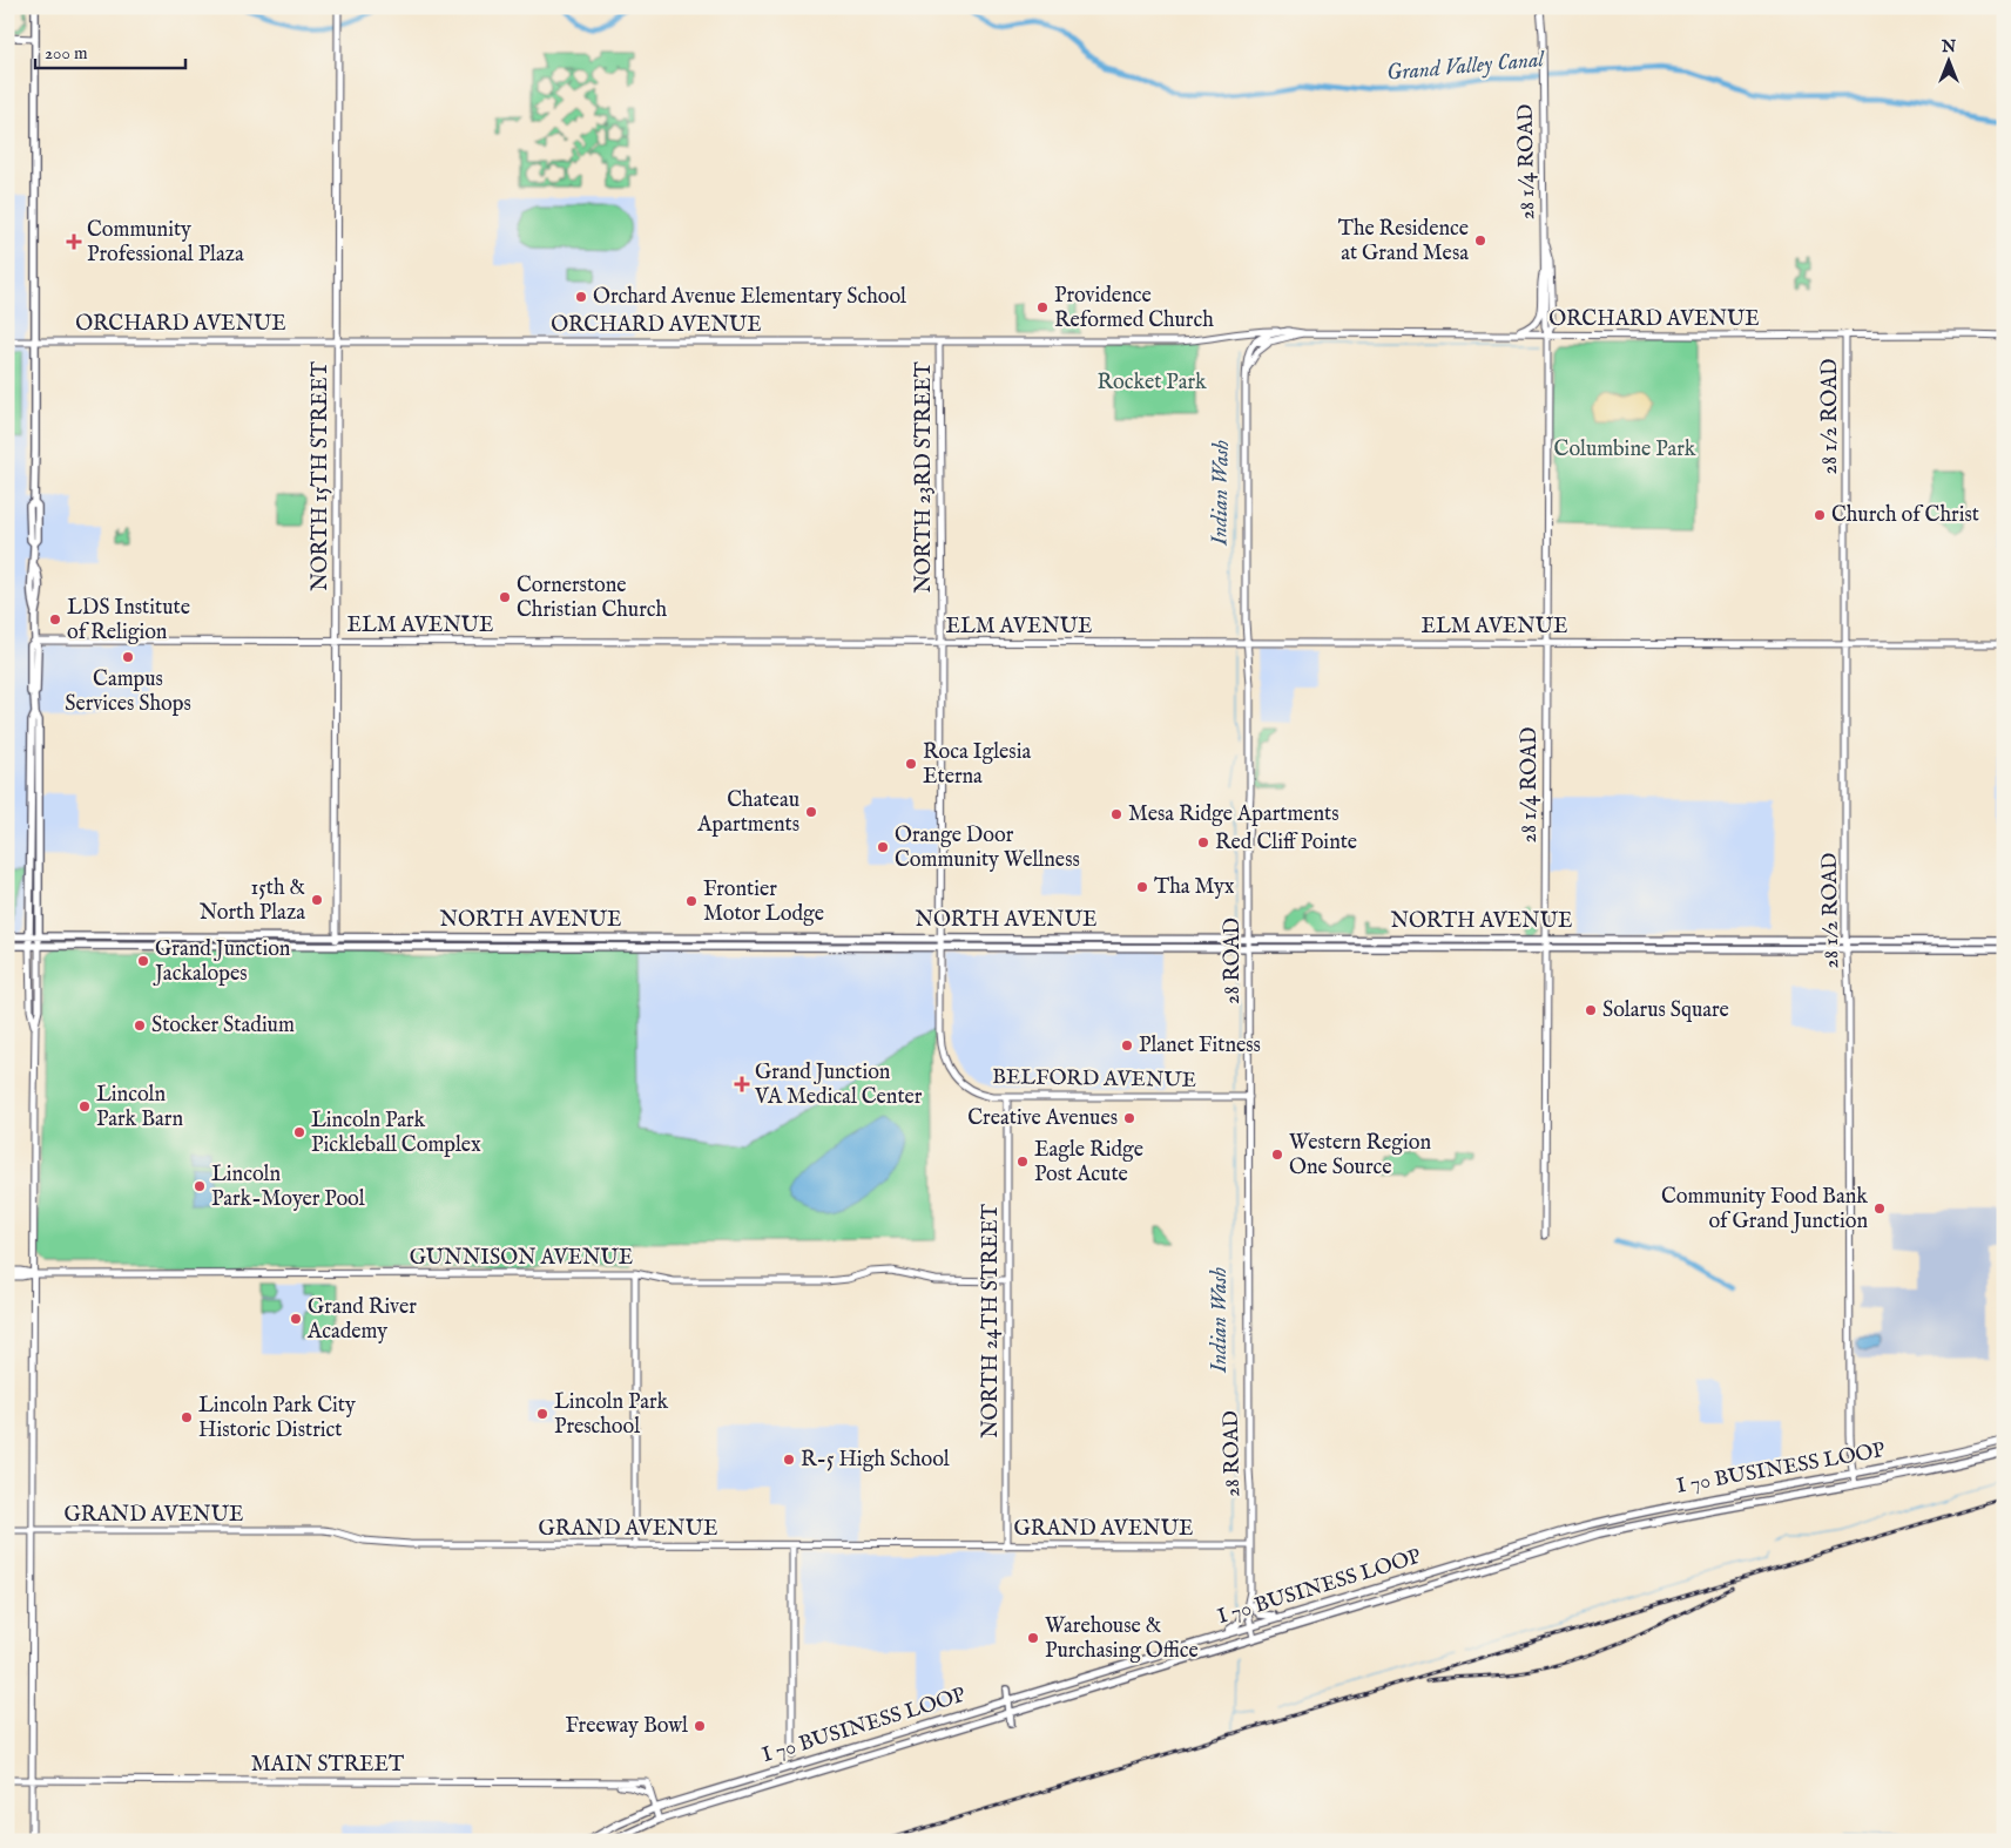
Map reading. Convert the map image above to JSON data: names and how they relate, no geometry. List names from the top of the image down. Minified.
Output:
{"streets":{"main road":["NORTH AVENUE","I 70 BUSINESS LOOP"],"street":["28 1/4 ROAD","ORCHARD AVENUE","28 1/2 ROAD","NORTH 15TH STREET","NORTH 23RD STREET","ELM AVENUE","28 ROAD","BELFORD AVENUE","GUNNISON AVENUE","NORTH 24TH STREET","GRAND AVENUE","MAIN STREET"]},"crossings":[["28 1/4 ROAD","ORCHARD AVENUE"],["28 1/4 ROAD","ELM AVENUE"],["28 1/4 ROAD","NORTH AVENUE"],["ORCHARD AVENUE","28 1/2 ROAD"],["ORCHARD AVENUE","NORTH 15TH STREET"],["ORCHARD AVENUE","NORTH 23RD STREET"],["ORCHARD AVENUE","28 ROAD"],["28 1/2 ROAD","ELM AVENUE"],["28 1/2 ROAD","NORTH AVENUE"],["28 1/2 ROAD","I 70 BUSINESS LOOP"],["NORTH 15TH STREET","ELM AVENUE"],["NORTH 15TH STREET","NORTH AVENUE"],["NORTH 23RD STREET","ELM AVENUE"],["NORTH 23RD STREET","NORTH AVENUE"],["NORTH 23RD STREET","BELFORD AVENUE"],["ELM AVENUE","28 ROAD"],["NORTH AVENUE","28 ROAD"],["28 ROAD","BELFORD AVENUE"],["28 ROAD","I 70 BUSINESS LOOP"],["28 ROAD","GRAND AVENUE"],["BELFORD AVENUE","NORTH 24TH STREET"],["GUNNISON AVENUE","NORTH 24TH STREET"],["NORTH 24TH STREET","GRAND AVENUE"]],"water":["Grand Valley Canal","Indian Wash"],"parks":["Rocket Park","Columbine Park"],"places":{"other":["The Residence at Grand Mesa","Orchard Avenue Elementary School","Providence Reformed Church","Church of Christ","Cornerstone Christian Church","LDS Institute of Religion","Campus Services Shops","Roca Iglesia Eterna","Chateau Apartments","Mesa Ridge Apartments","Red Cliff Pointe","Orange Door Community Wellness","Tha Myx","15th & North Plaza","Frontier Motor Lodge","Grand Junction Jackalopes","Solarus Square","Stocker Stadium","Planet Fitness","Lincoln Park Barn","Creative Avenues","Lincoln Park Pickleball Complex","Western Region One Source","Eagle Ridge Post Acute","Lincoln Park-Moyer Pool","Community Food Bank of Grand Junction","Grand River Academy","Lincoln Park Preschool","Lincoln Park City Historic District","R-5 High School","Warehouse & Purchasing Office","Freeway Bowl"],"health":["Community Professional Plaza","Grand Junction VA Medical Center"]},"scale_bar":"200 m","north":"top"}
